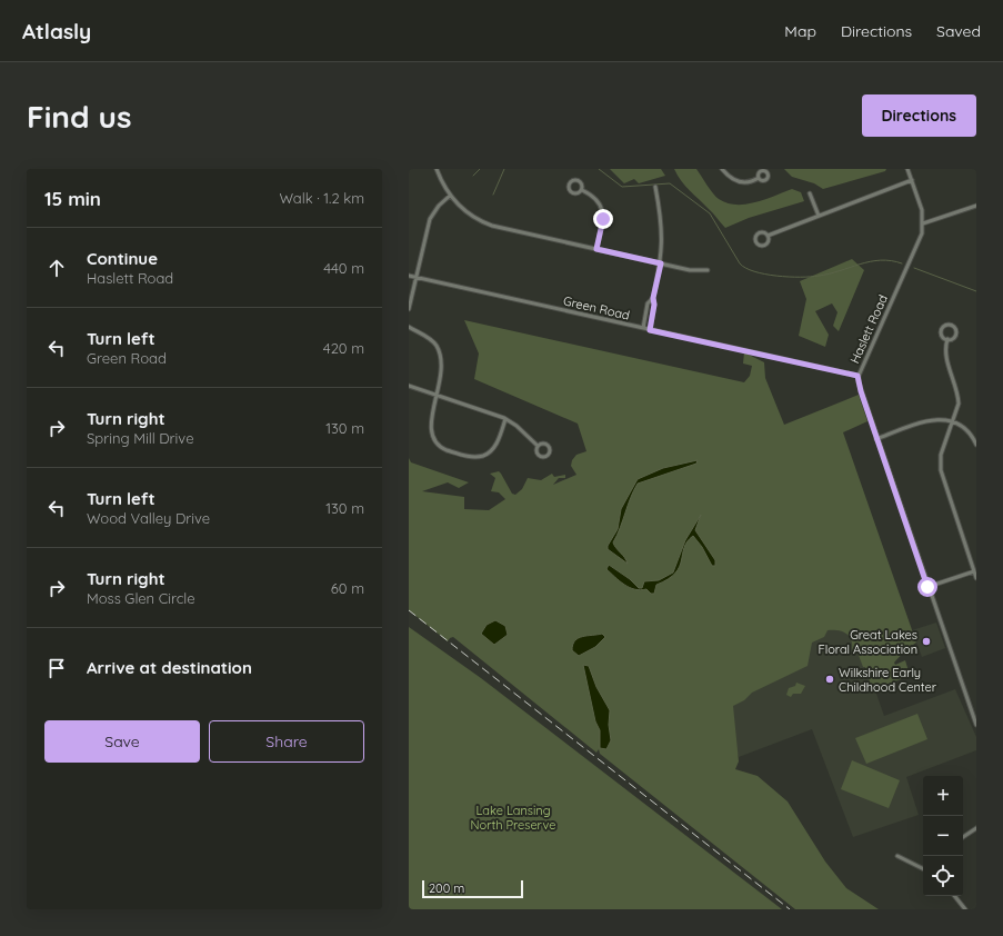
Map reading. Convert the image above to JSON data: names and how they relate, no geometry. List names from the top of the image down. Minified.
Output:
{"streets":{"street":["Green Road","Haslett Road"]},"crossings":[["Green Road","Haslett Road"]],"parks":["Lake Lansing North Preserve"],"places":["Great Lakes Floral Association","Wilkshire Early Childhood Center"],"scale_bar":"200 m","page":{"header":"Atlasly","nav":["Map","Directions","Saved"],"buttons":["Directions",["Save","Share"]],"title":"Find us","heading":["15 min","Walk · 1.2 km"],"list":[["Continue","Haslett Road","440 m"],["Turn left","Green Road","420 m"],["Turn right","Spring Mill Drive","130 m"],["Turn left","Wood Valley Drive","130 m"],["Turn right","Moss Glen Circle","60 m"],"Arrive at destination"],"map_buttons":["+","−"],"scale":"200 m"}}
